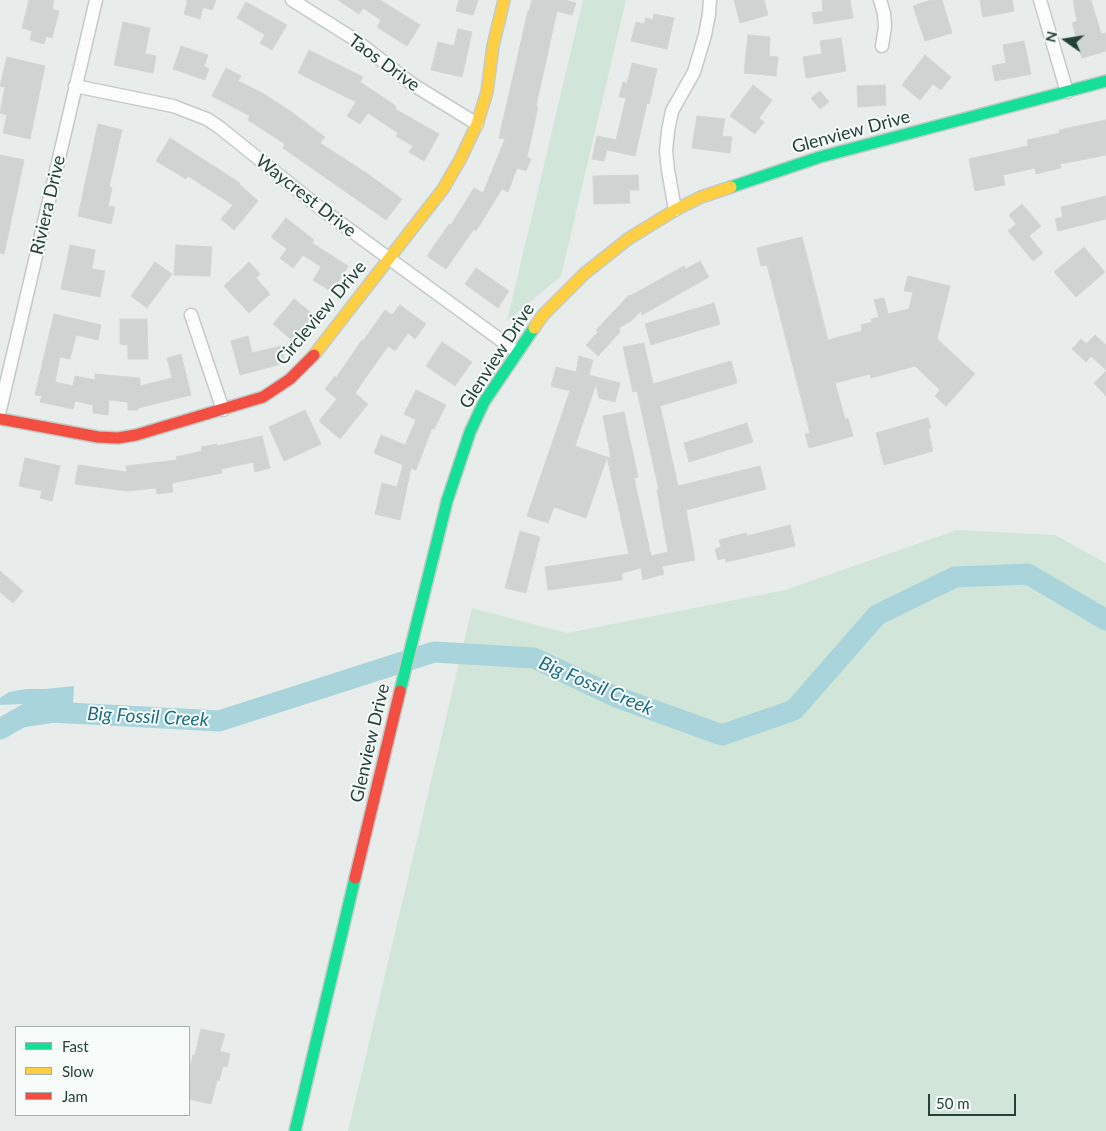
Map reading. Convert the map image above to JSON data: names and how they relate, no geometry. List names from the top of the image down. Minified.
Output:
{"streets":{"main road":["Glenview Drive","Circleview Drive"],"street":["Taos Drive","Waycrest Drive","Riviera Drive"]},"crossings":[["Taos Drive","Circleview Drive"],["Glenview Drive","Waycrest Drive"],["Waycrest Drive","Riviera Drive"],["Waycrest Drive","Circleview Drive"]],"water":["Big Fossil Creek"],"legend":["Fast","Slow","Jam"],"scale_bar":"50 m","north":"left"}
